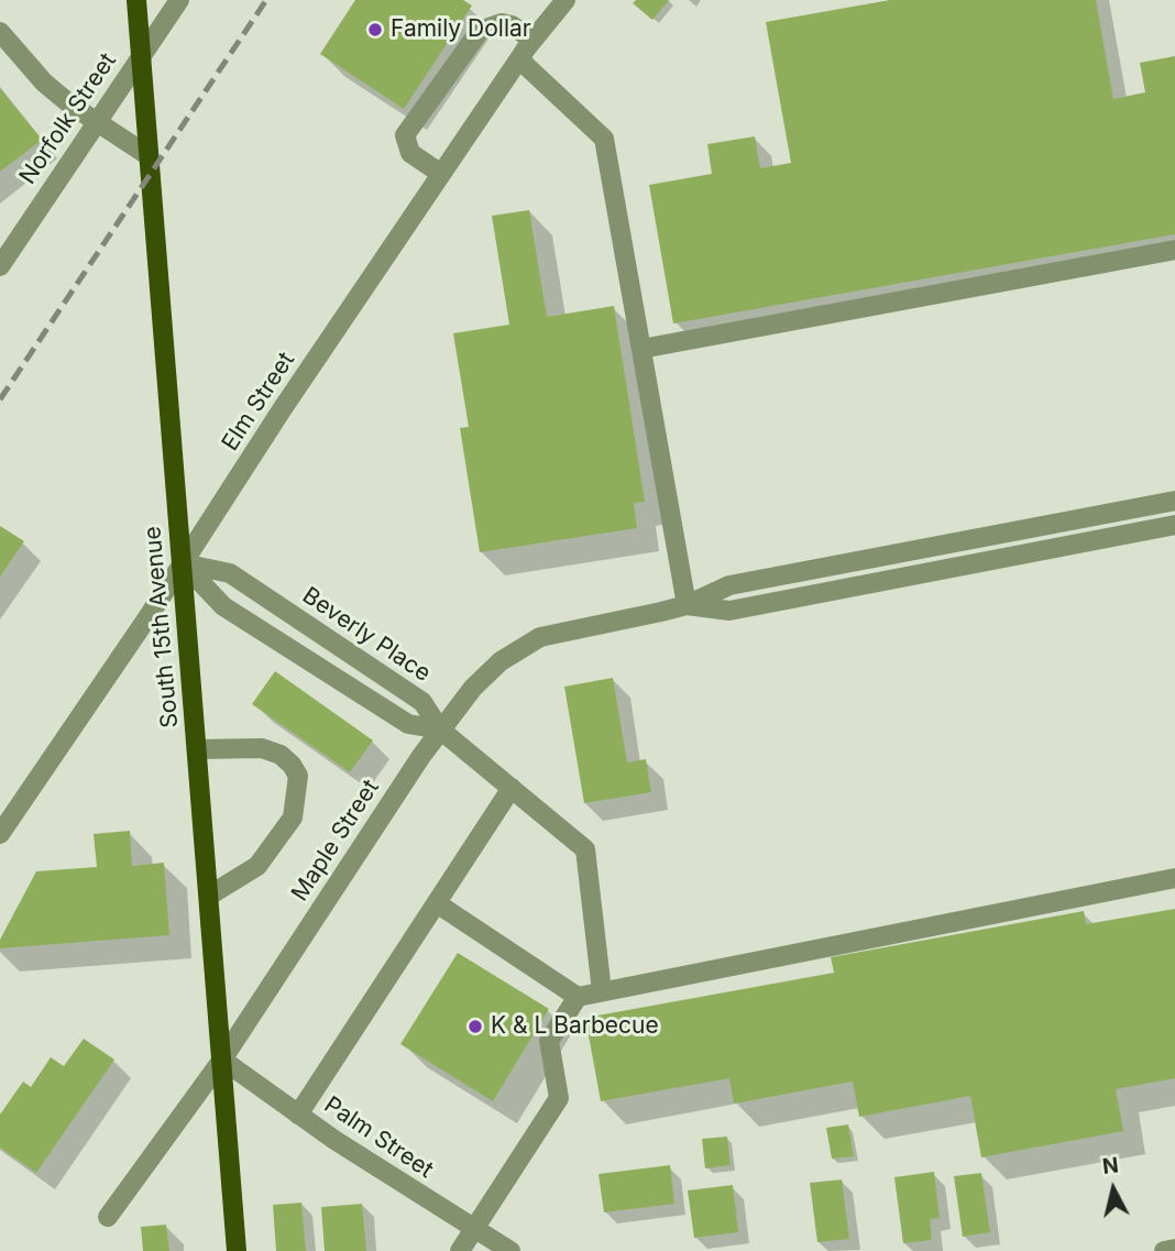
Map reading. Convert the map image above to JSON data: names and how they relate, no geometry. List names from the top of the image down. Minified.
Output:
{"streets":{"main road":["South 15th Avenue"],"street":["Norfolk Street","Elm Street","Beverly Place","Maple Street","Palm Street"]},"crossings":[["Norfolk Street","South 15th Avenue"],["Elm Street","South 15th Avenue"],["Elm Street","Beverly Place"],["South 15th Avenue","Beverly Place"],["South 15th Avenue","Maple Street"],["South 15th Avenue","Palm Street"],["Beverly Place","Maple Street"],["Maple Street","Palm Street"]],"places":["Family Dollar","K & L Barbecue"],"north":"top"}
